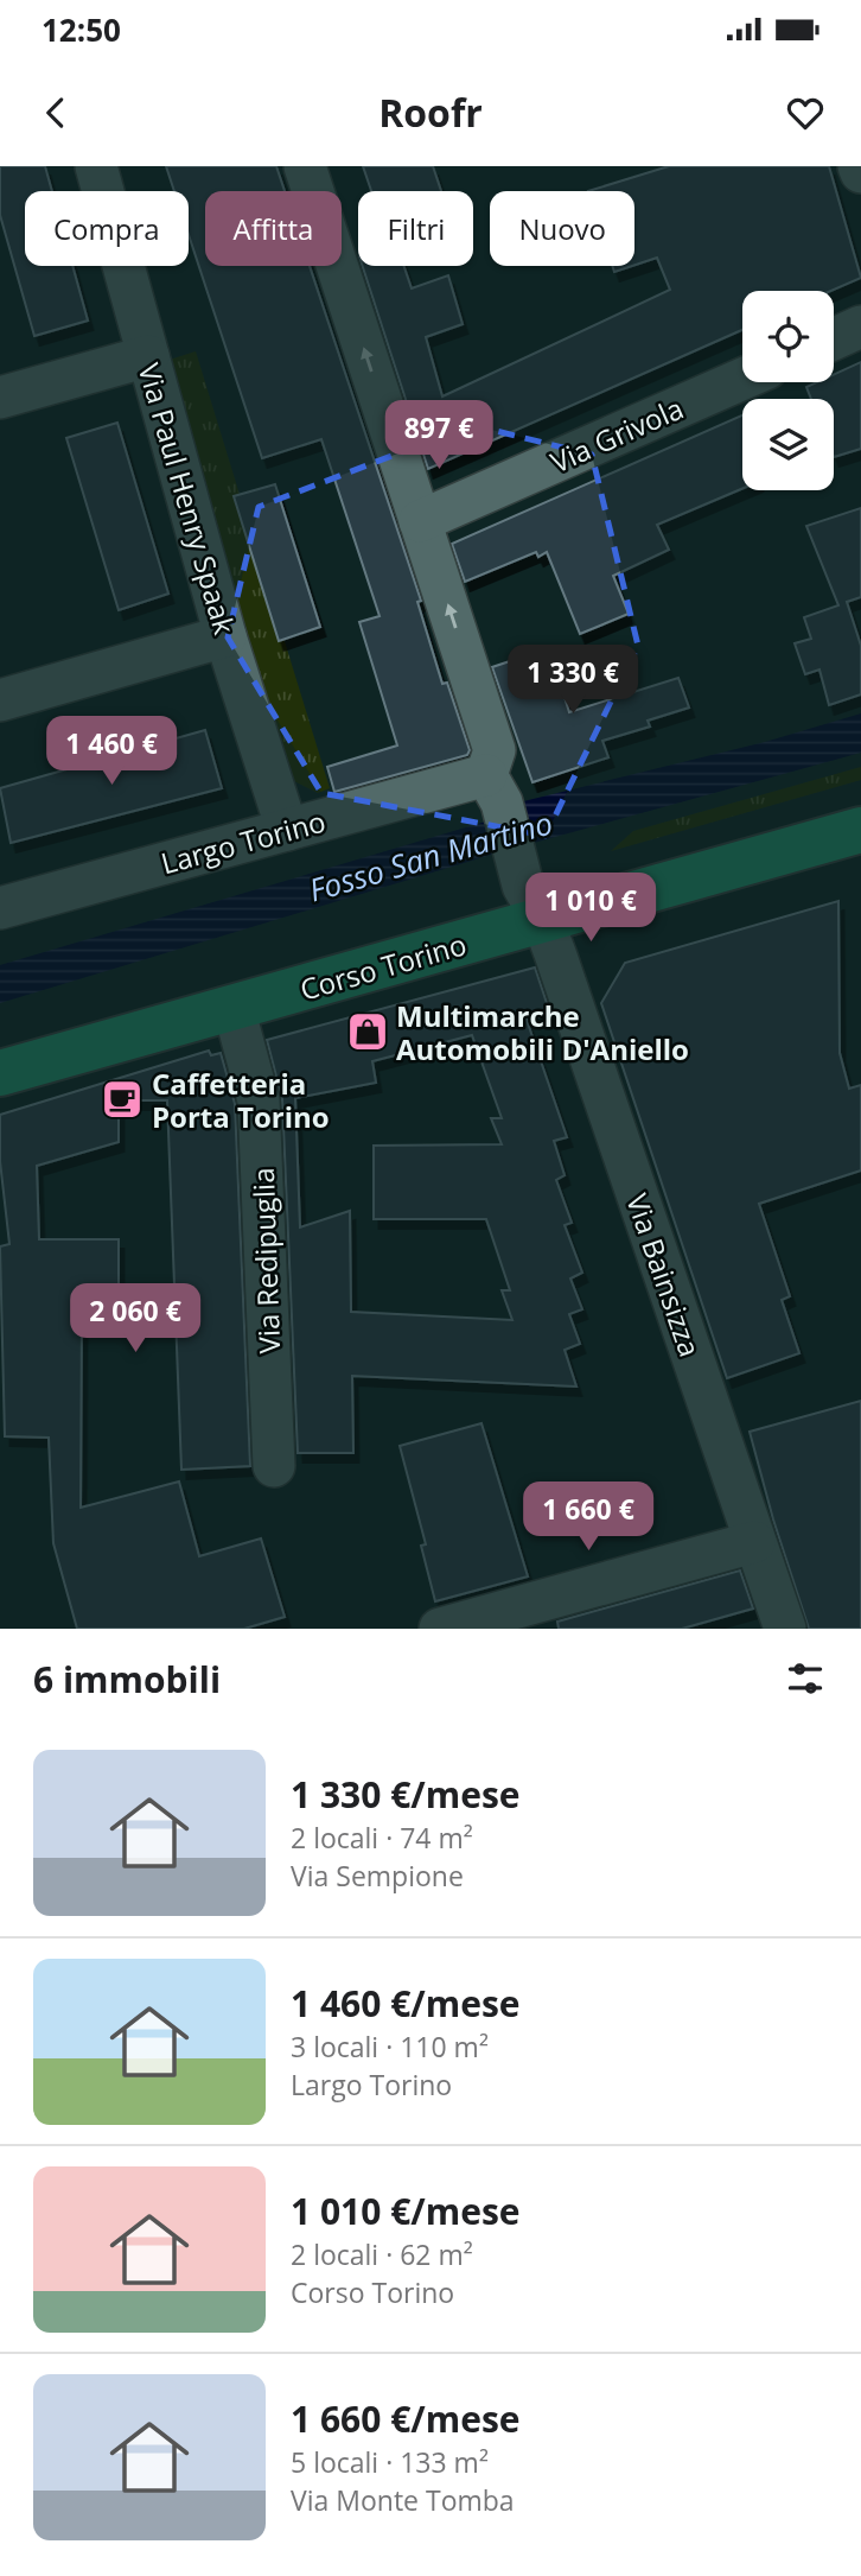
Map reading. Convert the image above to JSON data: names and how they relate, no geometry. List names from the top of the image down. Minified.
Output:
{"streets":{"main road":["Corso Torino"],"street":["Via Grivola","Via Paul Henry Spaak","Largo Torino","Via Redipuglia","Via Bainsizza"]},"crossings":[["Via Paul Henry Spaak","Largo Torino"],["Largo Torino","Via Bainsizza"],["Corso Torino","Via Redipuglia"],["Corso Torino","Via Bainsizza"]],"water":["Fosso San Martino"],"places":{"shop":["Multimarche Automobili D'Aniello"],"cafe":["Caffetteria Porta Torino"]},"page":{"status":"12:50","header":"Roofr","chip":["Compra","Affitta","Filtri","Nuovo"],"price":["897 €","1 330 €","1 460 €","1 010 €","2 060 €","1 660 €"],"heading":"6 immobili","list":[{"name":"1 330 €/mese","note":"2 locali · 74 m² · Via Sempione"},{"name":"1 460 €/mese","note":"3 locali · 110 m² · Largo Torino"},{"name":"1 010 €/mese","note":"2 locali · 62 m² · Corso Torino"},{"name":"1 660 €/mese","note":"5 locali · 133 m² · Via Monte Tomba"}]}}
